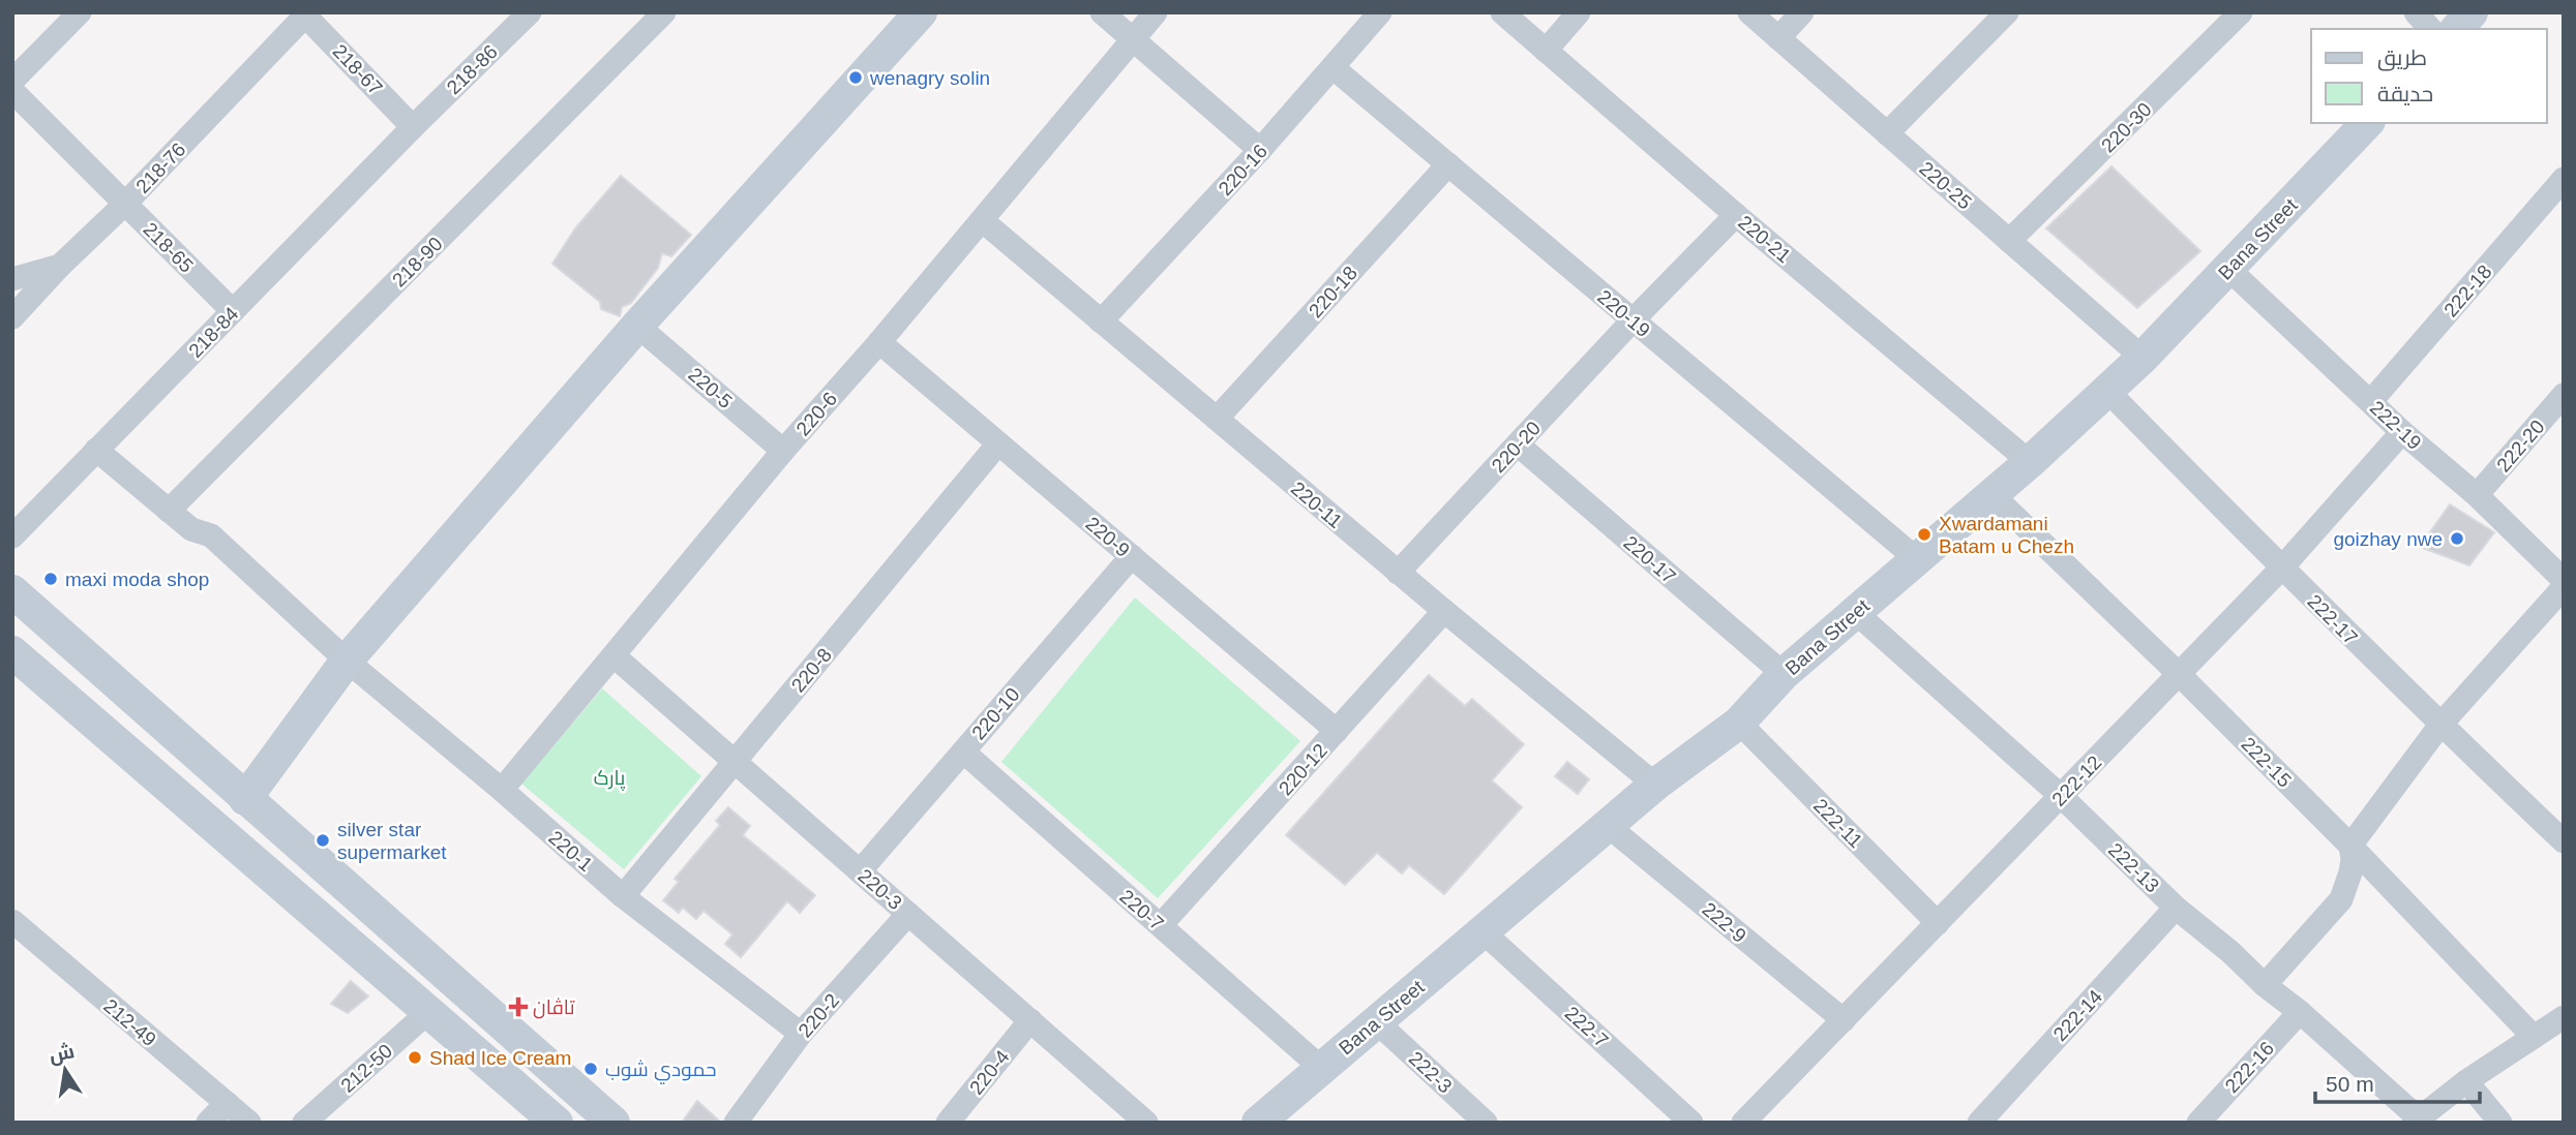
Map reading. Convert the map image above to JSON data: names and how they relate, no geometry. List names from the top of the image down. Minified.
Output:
{"streets":{"street":["218-67","218-86","220-30","218-76","220-16","220-25","220-21","Bana Street","218-65","218-90","222-18","220-18","220-19","218-84","220-5","220-6","222-19","222-20","220-20","220-11","220-9","220-17","222-17","220-8","220-10","222-15","220-12","222-12","222-11","220-1","222-13","220-3","220-7","222-9","220-2","222-14","212-49","222-7","222-16","212-50","220-4","222-3"]},"crossings":[["218-67","218-86"],["218-67","218-76"],["218-67","218-84"],["218-86","218-84"],["220-30","220-25"],["218-76","218-65"],["220-16","220-19"],["220-16","220-11"],["220-25","Bana Street"],["220-21","Bana Street"],["220-21","220-20"],["Bana Street","220-19"],["Bana Street","222-19"],["Bana Street","220-11"],["Bana Street","220-17"],["Bana Street","222-17"],["Bana Street","222-15"],["Bana Street","222-11"],["Bana Street","222-13"],["Bana Street","220-7"],["Bana Street","222-9"],["Bana Street","222-7"],["Bana Street","222-3"],["218-65","218-84"],["218-90","220-1"],["222-18","222-19"],["220-18","220-19"],["220-18","220-11"],["220-19","220-20"],["218-84","220-1"],["220-5","220-6"],["220-6","220-11"],["220-6","220-9"],["220-6","220-1"],["220-6","220-3"],["222-19","222-20"],["222-19","222-12"],["220-20","220-11"],["220-20","220-17"],["220-11","220-12"],["220-9","220-8"],["220-9","220-10"],["220-9","220-12"],["222-17","222-12"],["220-8","220-1"],["220-8","220-3"],["220-10","220-3"],["220-10","220-7"],["222-15","222-12"],["220-12","220-7"],["222-12","222-11"],["222-12","222-13"],["222-12","222-9"],["220-1","220-2"],["222-13","222-14"],["222-13","222-16"],["220-3","220-2"],["220-3","220-4"]],"parks":["پارک"],"places":{"other":["wenagry solin","Xwardamani Batam u Chezh","goizhay nwe","maxi moda shop","silver star supermarket","Shad Ice Cream","حمودي شوب"],"health":["تاڤان"]},"legend":["طريق","حديقة"],"scale_bar":"50 m","north":"top"}
